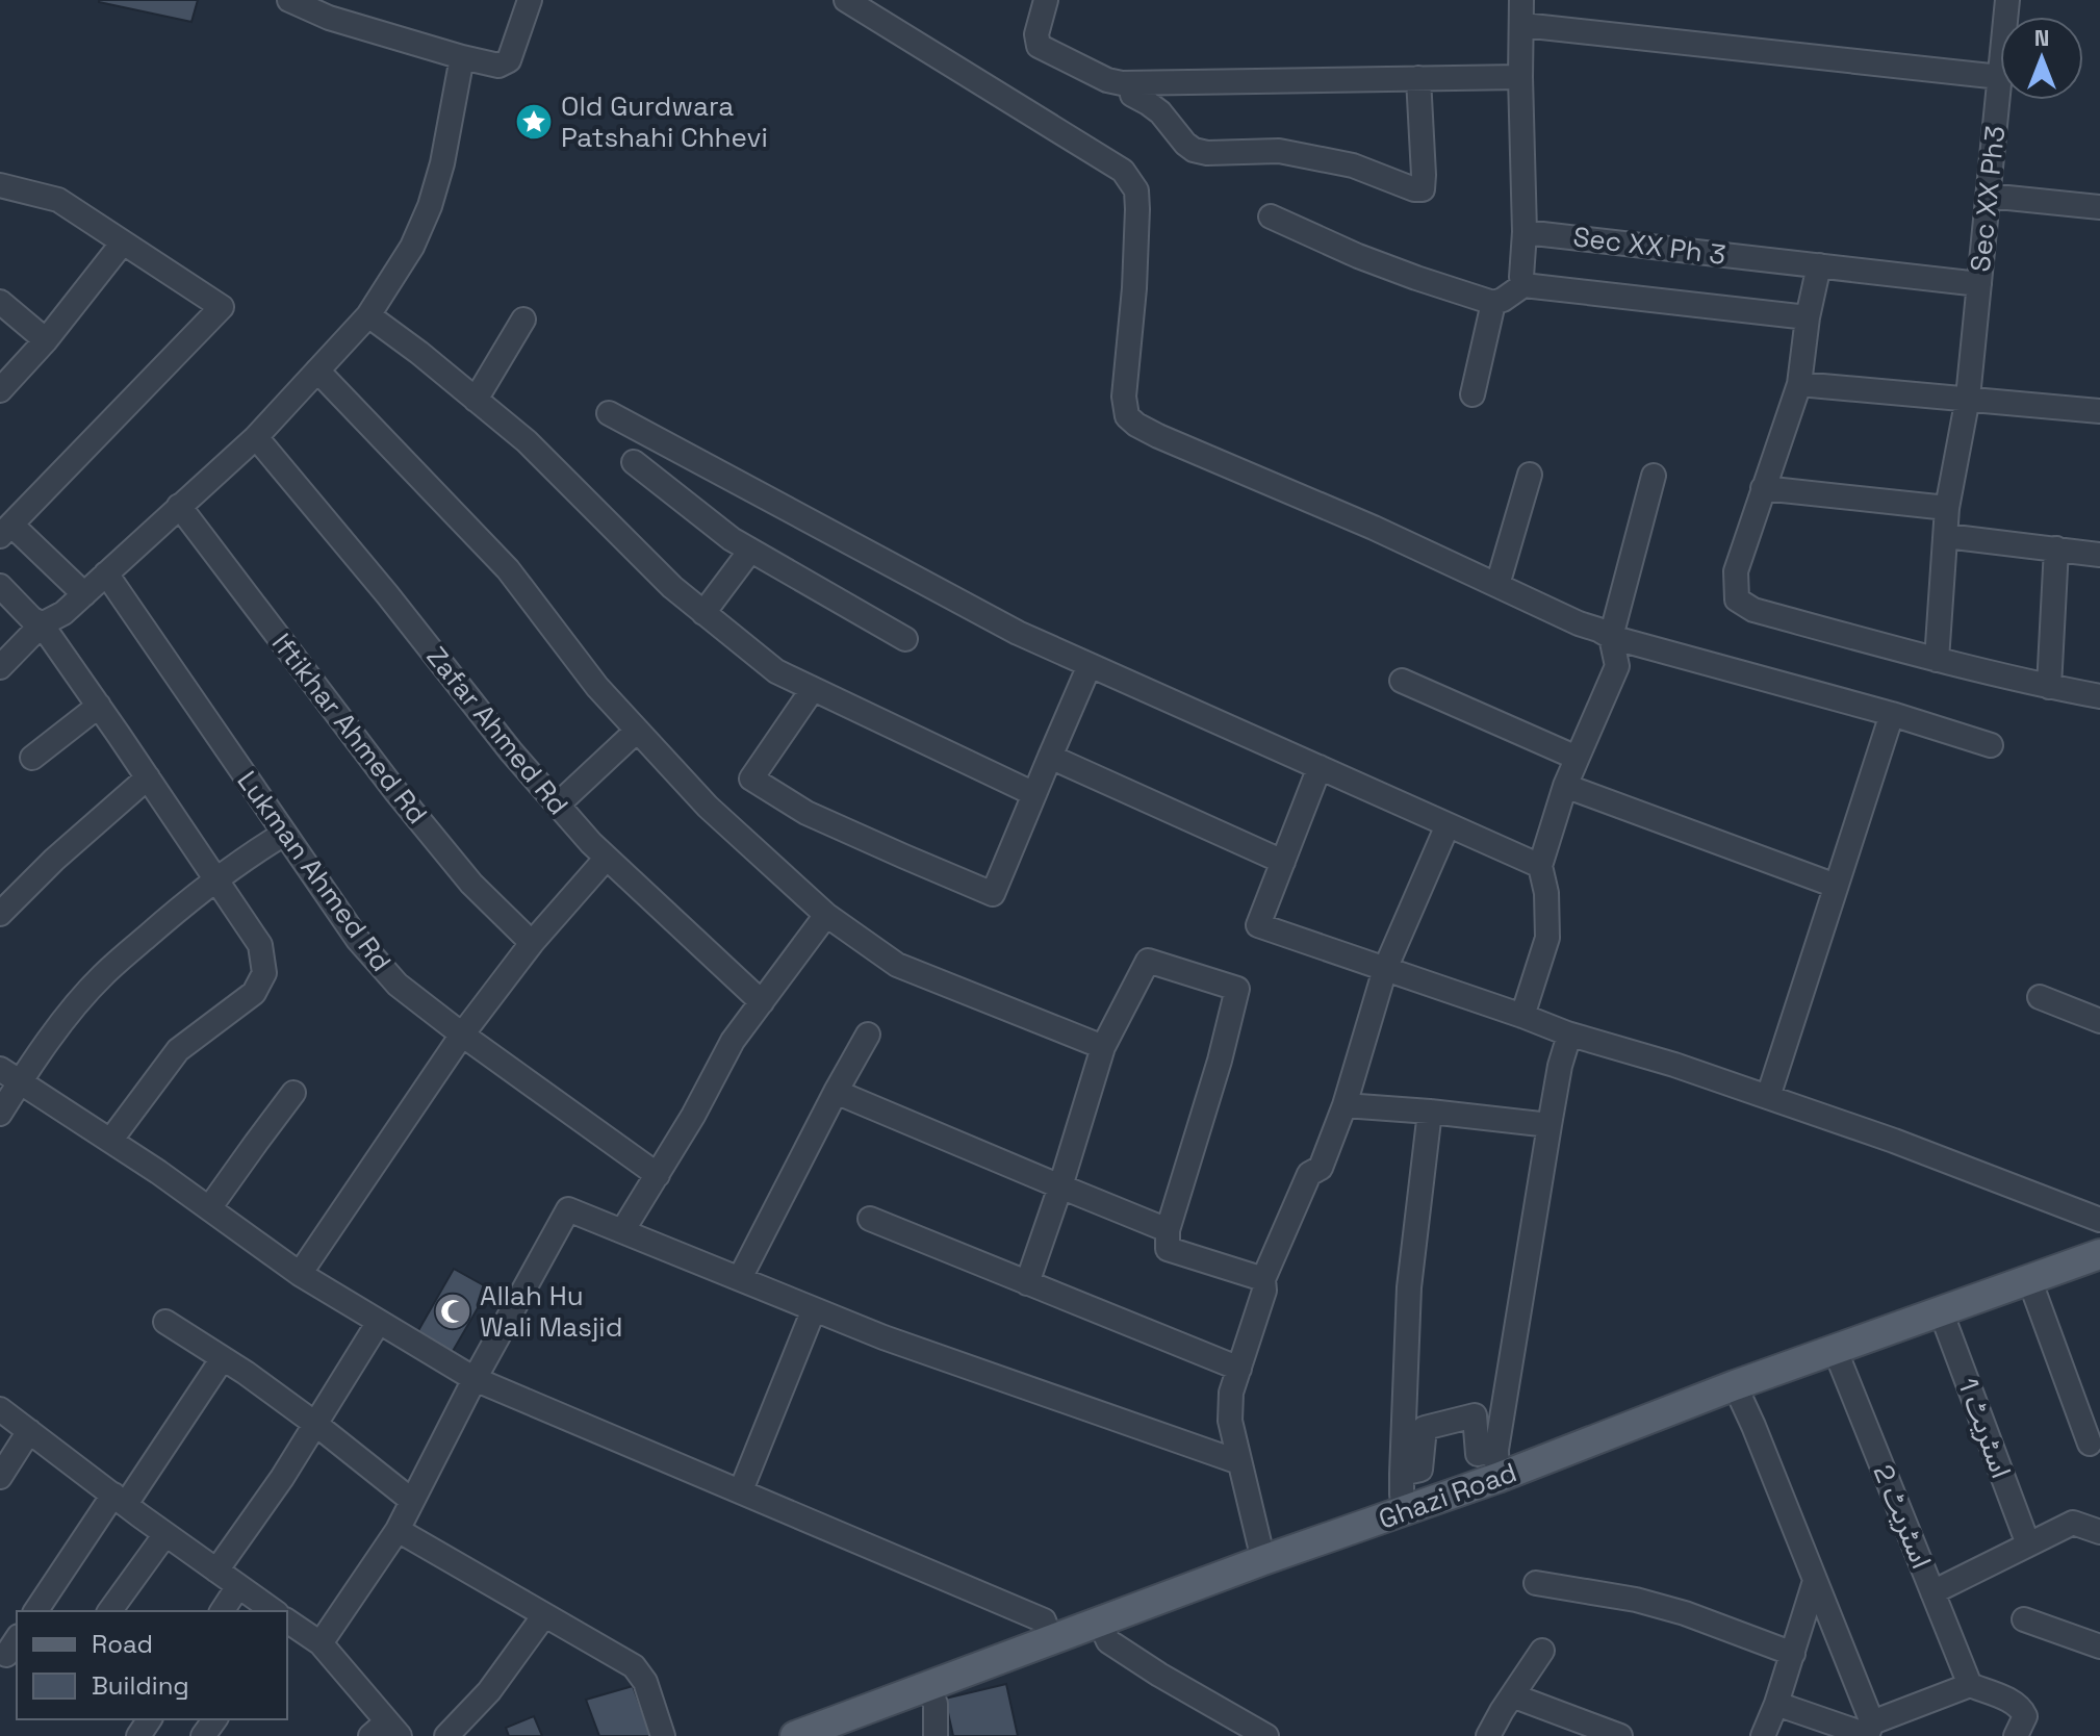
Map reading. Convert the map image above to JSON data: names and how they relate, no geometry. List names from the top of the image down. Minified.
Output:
{"streets":{"main road":["Ghazi Road"],"street":["Sec XX Ph3","Sec XX Ph 3","Iftikhar Ahmed Rd","Zafar Ahmed Rd","Lukman Ahmed Rd","اسٹریٹ 1","اسٹریٹ 2"]},"crossings":[["Sec XX Ph3","Sec XX Ph 3"],["اسٹریٹ 1","Ghazi Road"],["Ghazi Road","اسٹریٹ 2"]],"places":{"place":["Old Gurdwara Patshahi Chhevi"],"mosque":["Allah Hu Wali Masjid"]},"legend":["Road","Building"],"north":"top"}
